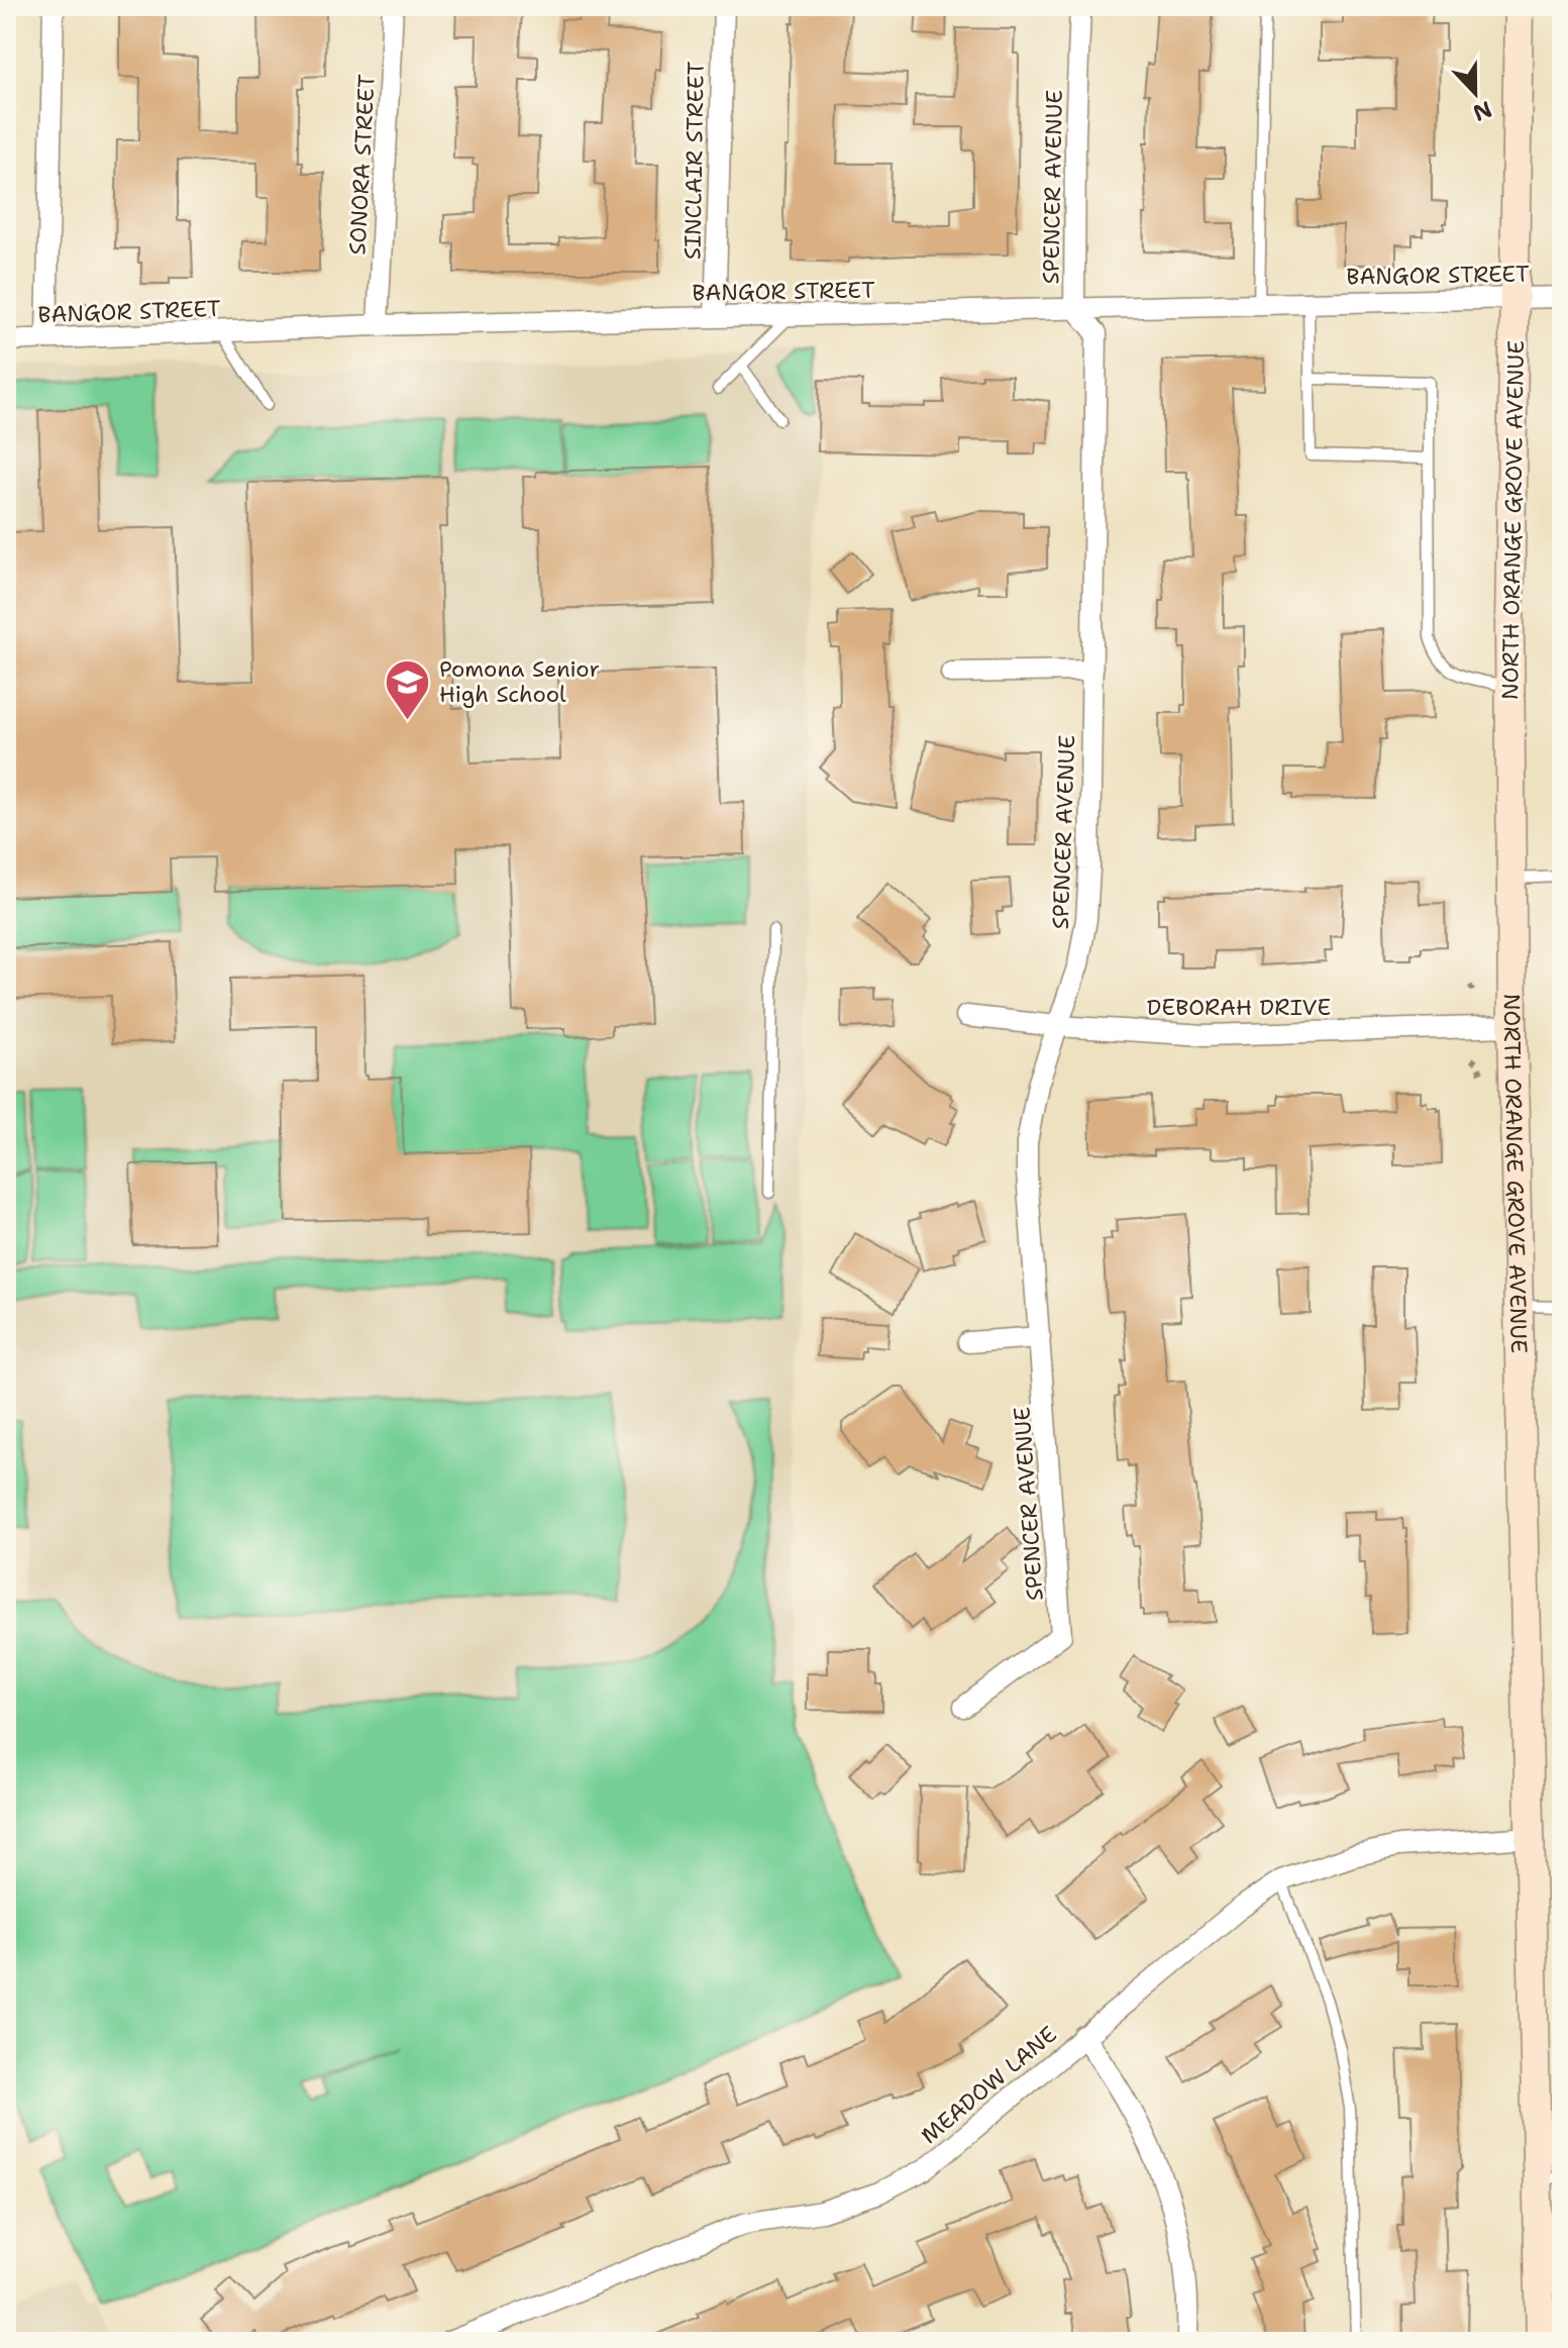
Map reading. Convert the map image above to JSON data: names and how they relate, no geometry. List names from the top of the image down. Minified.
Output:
{"streets":{"main road":["NORTH ORANGE GROVE AVENUE"],"street":["SINCLAIR STREET","SONORA STREET","SPENCER AVENUE","BANGOR STREET","DEBORAH DRIVE","MEADOW LANE"]},"crossings":[["SINCLAIR STREET","BANGOR STREET"],["SONORA STREET","BANGOR STREET"],["SPENCER AVENUE","BANGOR STREET"],["SPENCER AVENUE","DEBORAH DRIVE"],["BANGOR STREET","NORTH ORANGE GROVE AVENUE"],["NORTH ORANGE GROVE AVENUE","DEBORAH DRIVE"],["NORTH ORANGE GROVE AVENUE","MEADOW LANE"]],"places":{"school or university":["Pomona Senior High School"]},"north":"bottom"}
